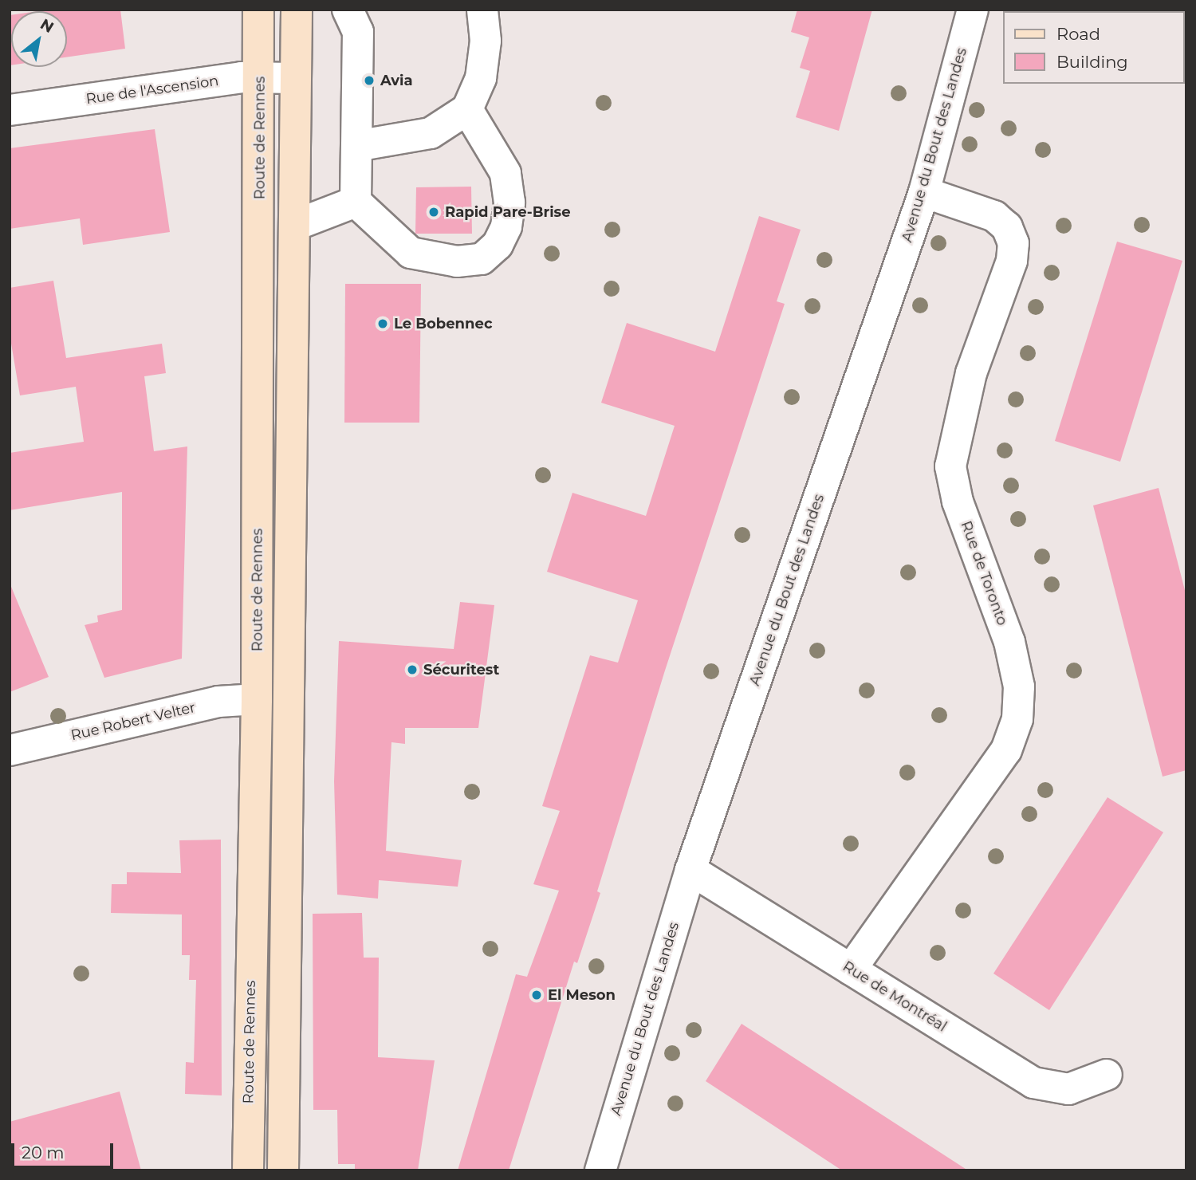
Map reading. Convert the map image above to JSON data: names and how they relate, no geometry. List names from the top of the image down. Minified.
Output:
{"streets":{"main road":["Route de Rennes"],"street":["Rue de l'Ascension","Avenue du Bout des Landes","Rue de Toronto","Rue Robert Velter","Rue de Montréal"]},"crossings":[["Rue de l'Ascension","Route de Rennes"],["Route de Rennes","Rue Robert Velter"],["Avenue du Bout des Landes","Rue de Toronto"],["Avenue du Bout des Landes","Rue de Montréal"],["Rue de Toronto","Rue de Montréal"]],"places":["Avia","Rapid Pare-Brise","Le Bobennec","Sécuritest","El Meson"],"legend":["Road","Building"],"scale_bar":"20 m","north":"top right"}
